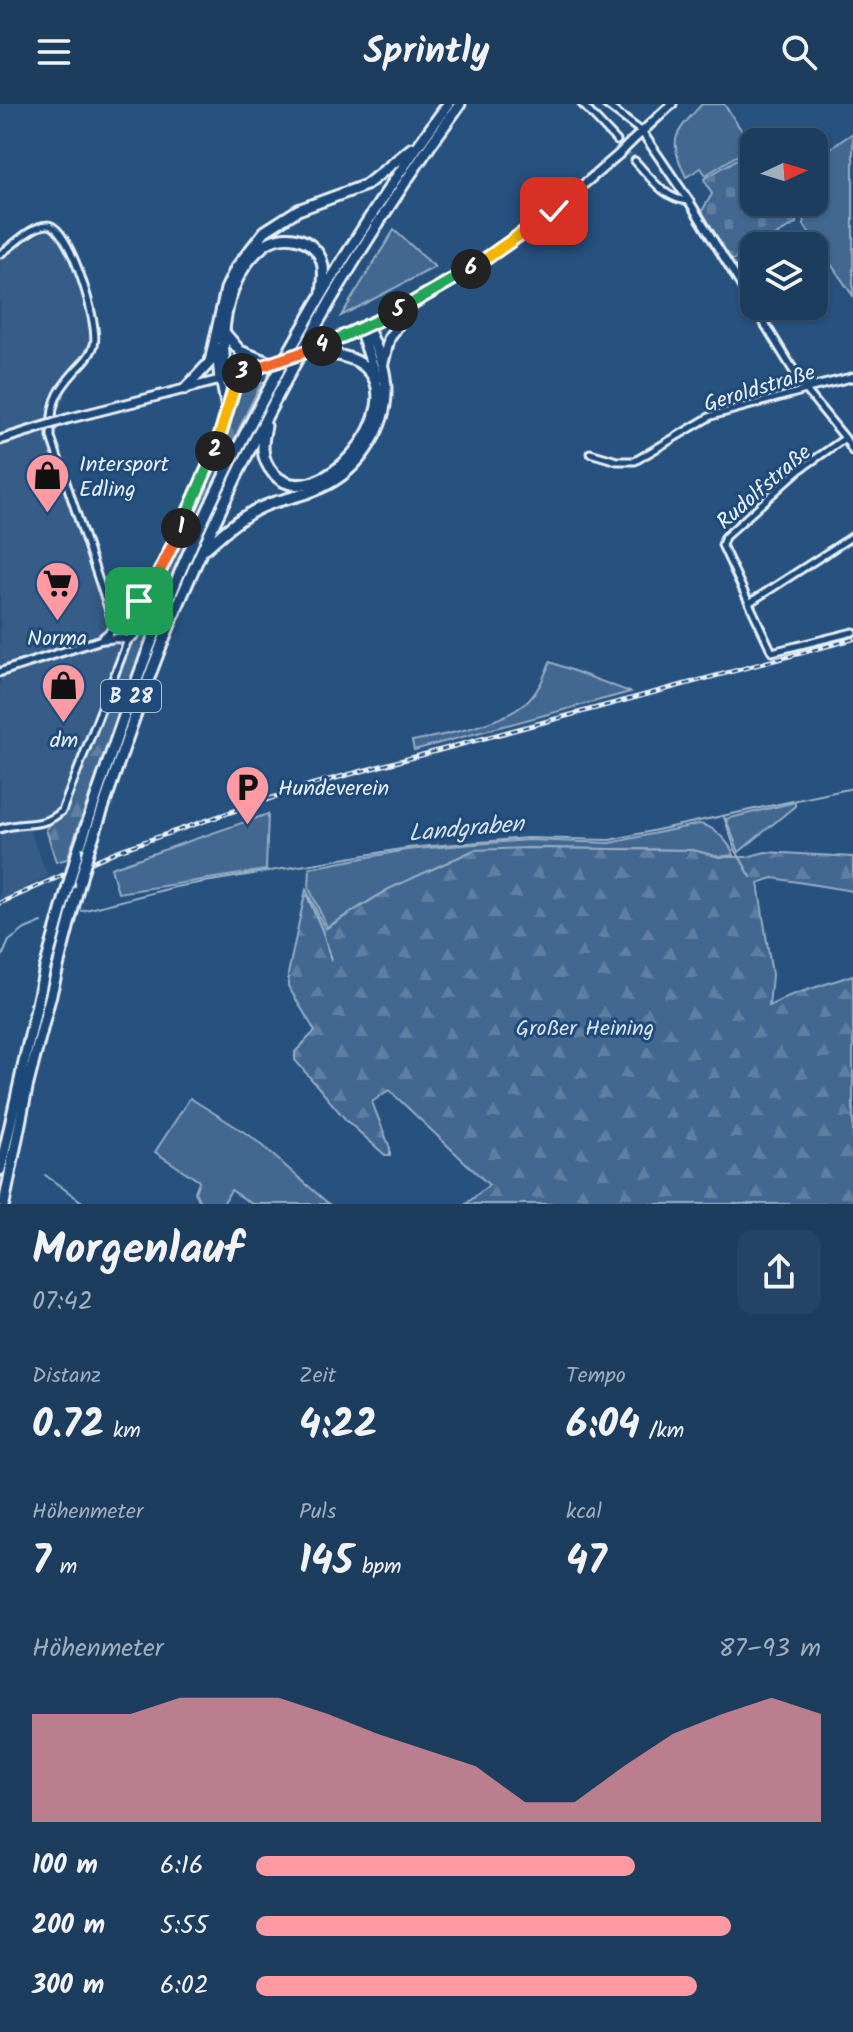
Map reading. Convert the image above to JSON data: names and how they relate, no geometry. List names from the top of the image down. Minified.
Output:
{"streets":{"highway":["B 28"],"street":["Geroldstraße","Rudolfstraße"]},"water":["Landgraben"],"parks":["Großer Heining"],"places":{"shop":["Intersport Edling","dm"],"supermarket":["Norma"],"parking":["Hundeverein"]},"north":"right","page":{"header":"Sprintly","pins":["6","5","4","3","2","1"],"heading":["Morgenlauf","07:42"],"stats":[["Distanz","0.72 km"],["Zeit","4:22"],["Tempo","6:04 /km"],["Höhenmeter","7 m"],["Puls","145 bpm"],["kcal","47"]],"chart":["Höhenmeter","87–93 m"],"list":[{"name":"100 m","note":"6:16"},{"name":"200 m","note":"5:55"},{"name":"300 m","note":"6:02"}]}}
